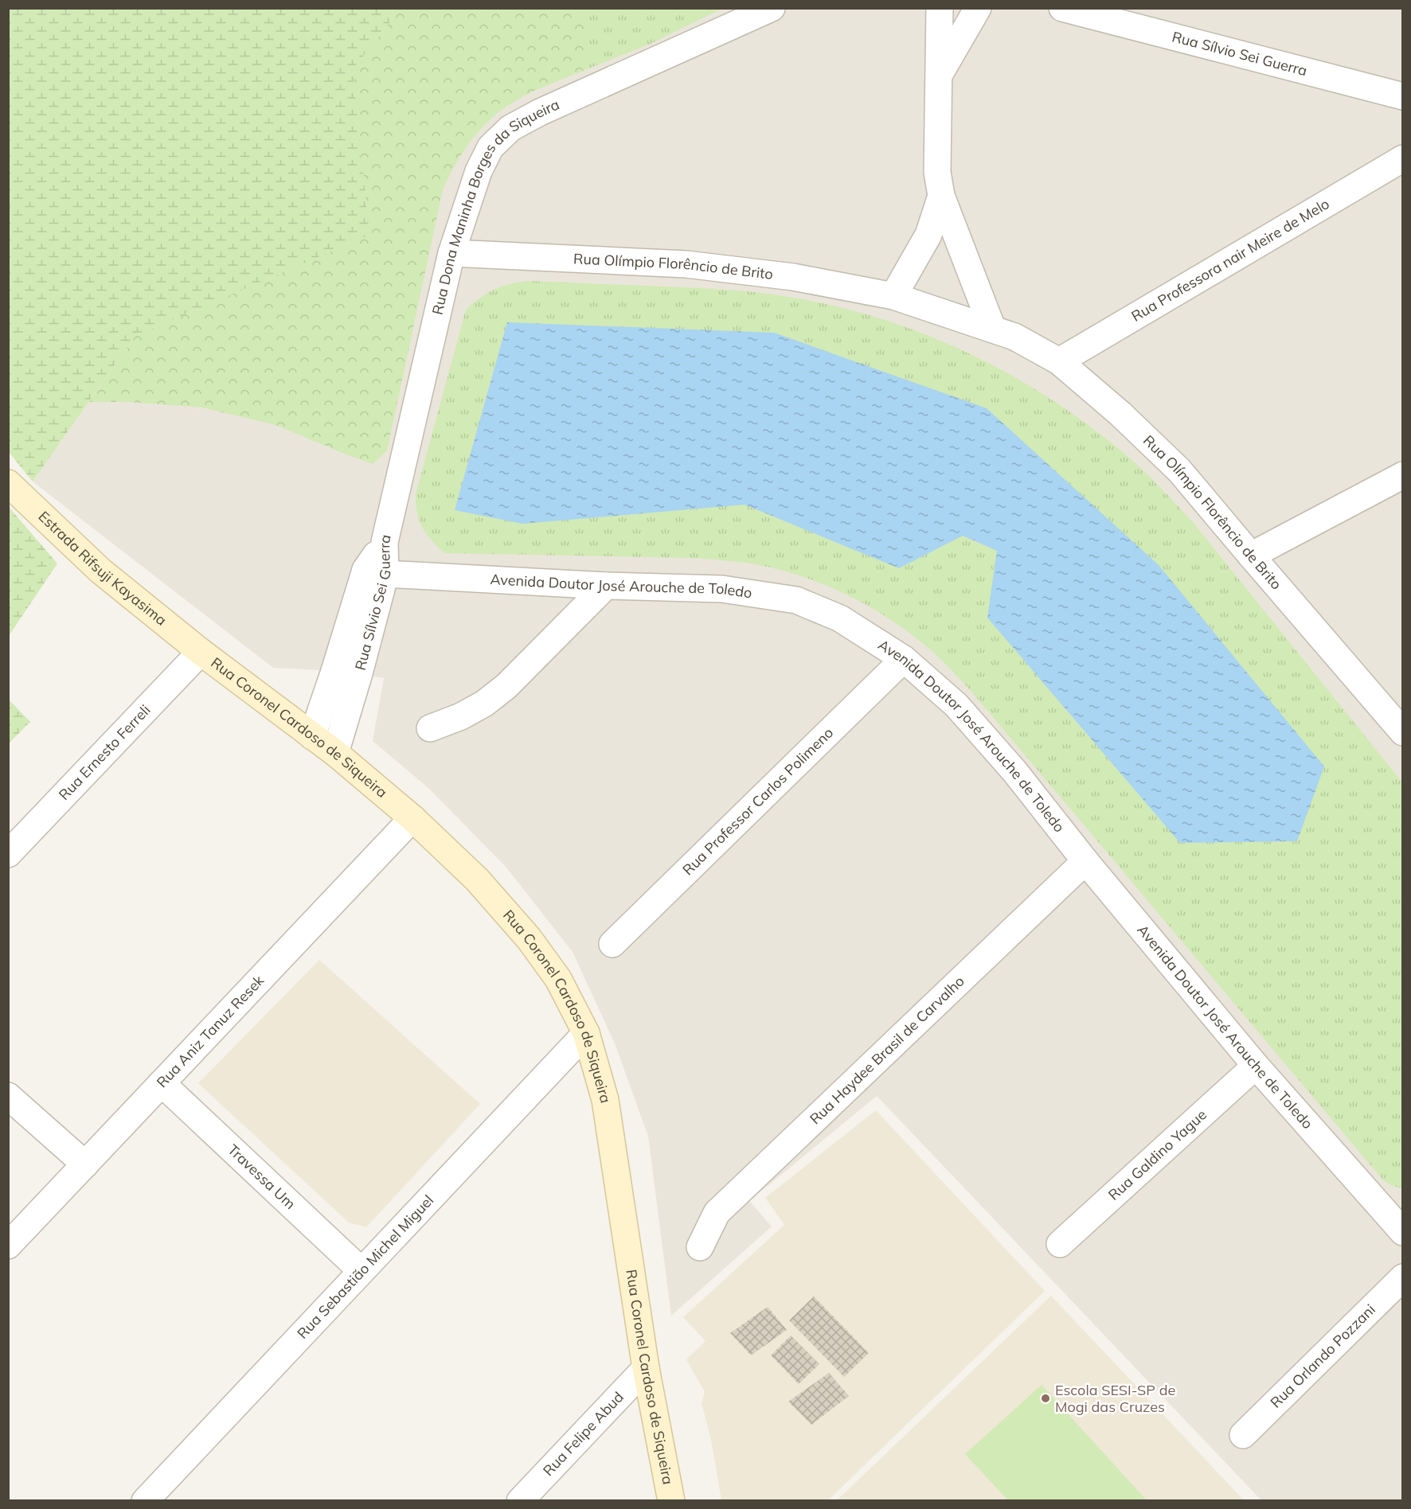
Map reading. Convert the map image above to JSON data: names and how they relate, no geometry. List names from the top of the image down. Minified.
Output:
{"streets":{"main road":["Estrada Rifsuji Kayasima","Rua Coronel Cardoso de Siqueira"],"street":["Rua Sílvio Sei Guerra","Rua Dona Maninha Borges da Siqueira","Rua Professora nair Meire de Melo","Rua Olímpio Florêncio de Brito","Avenida Doutor José Arouche de Toledo","Rua Ernesto Ferreli","Rua Professor Carlos Polimeno","Rua Aniz Tanuz Resek","Rua Haydee Brasil de Carvalho","Rua Galdino Yague","Travessa Um","Rua Sebastião Michel Miguel","Rua Orlando Pozzani","Rua Felipe Abud"]},"crossings":[["Rua Sílvio Sei Guerra","Rua Dona Maninha Borges da Siqueira"],["Rua Sílvio Sei Guerra","Avenida Doutor José Arouche de Toledo"],["Rua Sílvio Sei Guerra","Rua Coronel Cardoso de Siqueira"],["Rua Dona Maninha Borges da Siqueira","Rua Olímpio Florêncio de Brito"],["Rua Professora nair Meire de Melo","Rua Olímpio Florêncio de Brito"],["Estrada Rifsuji Kayasima","Rua Coronel Cardoso de Siqueira"],["Estrada Rifsuji Kayasima","Rua Ernesto Ferreli"],["Avenida Doutor José Arouche de Toledo","Rua Professor Carlos Polimeno"],["Avenida Doutor José Arouche de Toledo","Rua Haydee Brasil de Carvalho"],["Avenida Doutor José Arouche de Toledo","Rua Galdino Yague"],["Rua Coronel Cardoso de Siqueira","Rua Ernesto Ferreli"],["Rua Coronel Cardoso de Siqueira","Rua Aniz Tanuz Resek"],["Rua Coronel Cardoso de Siqueira","Rua Sebastião Michel Miguel"],["Rua Coronel Cardoso de Siqueira","Rua Felipe Abud"],["Rua Aniz Tanuz Resek","Travessa Um"],["Travessa Um","Rua Sebastião Michel Miguel"]],"places":["Escola SESI-SP de Mogi das Cruzes"]}
